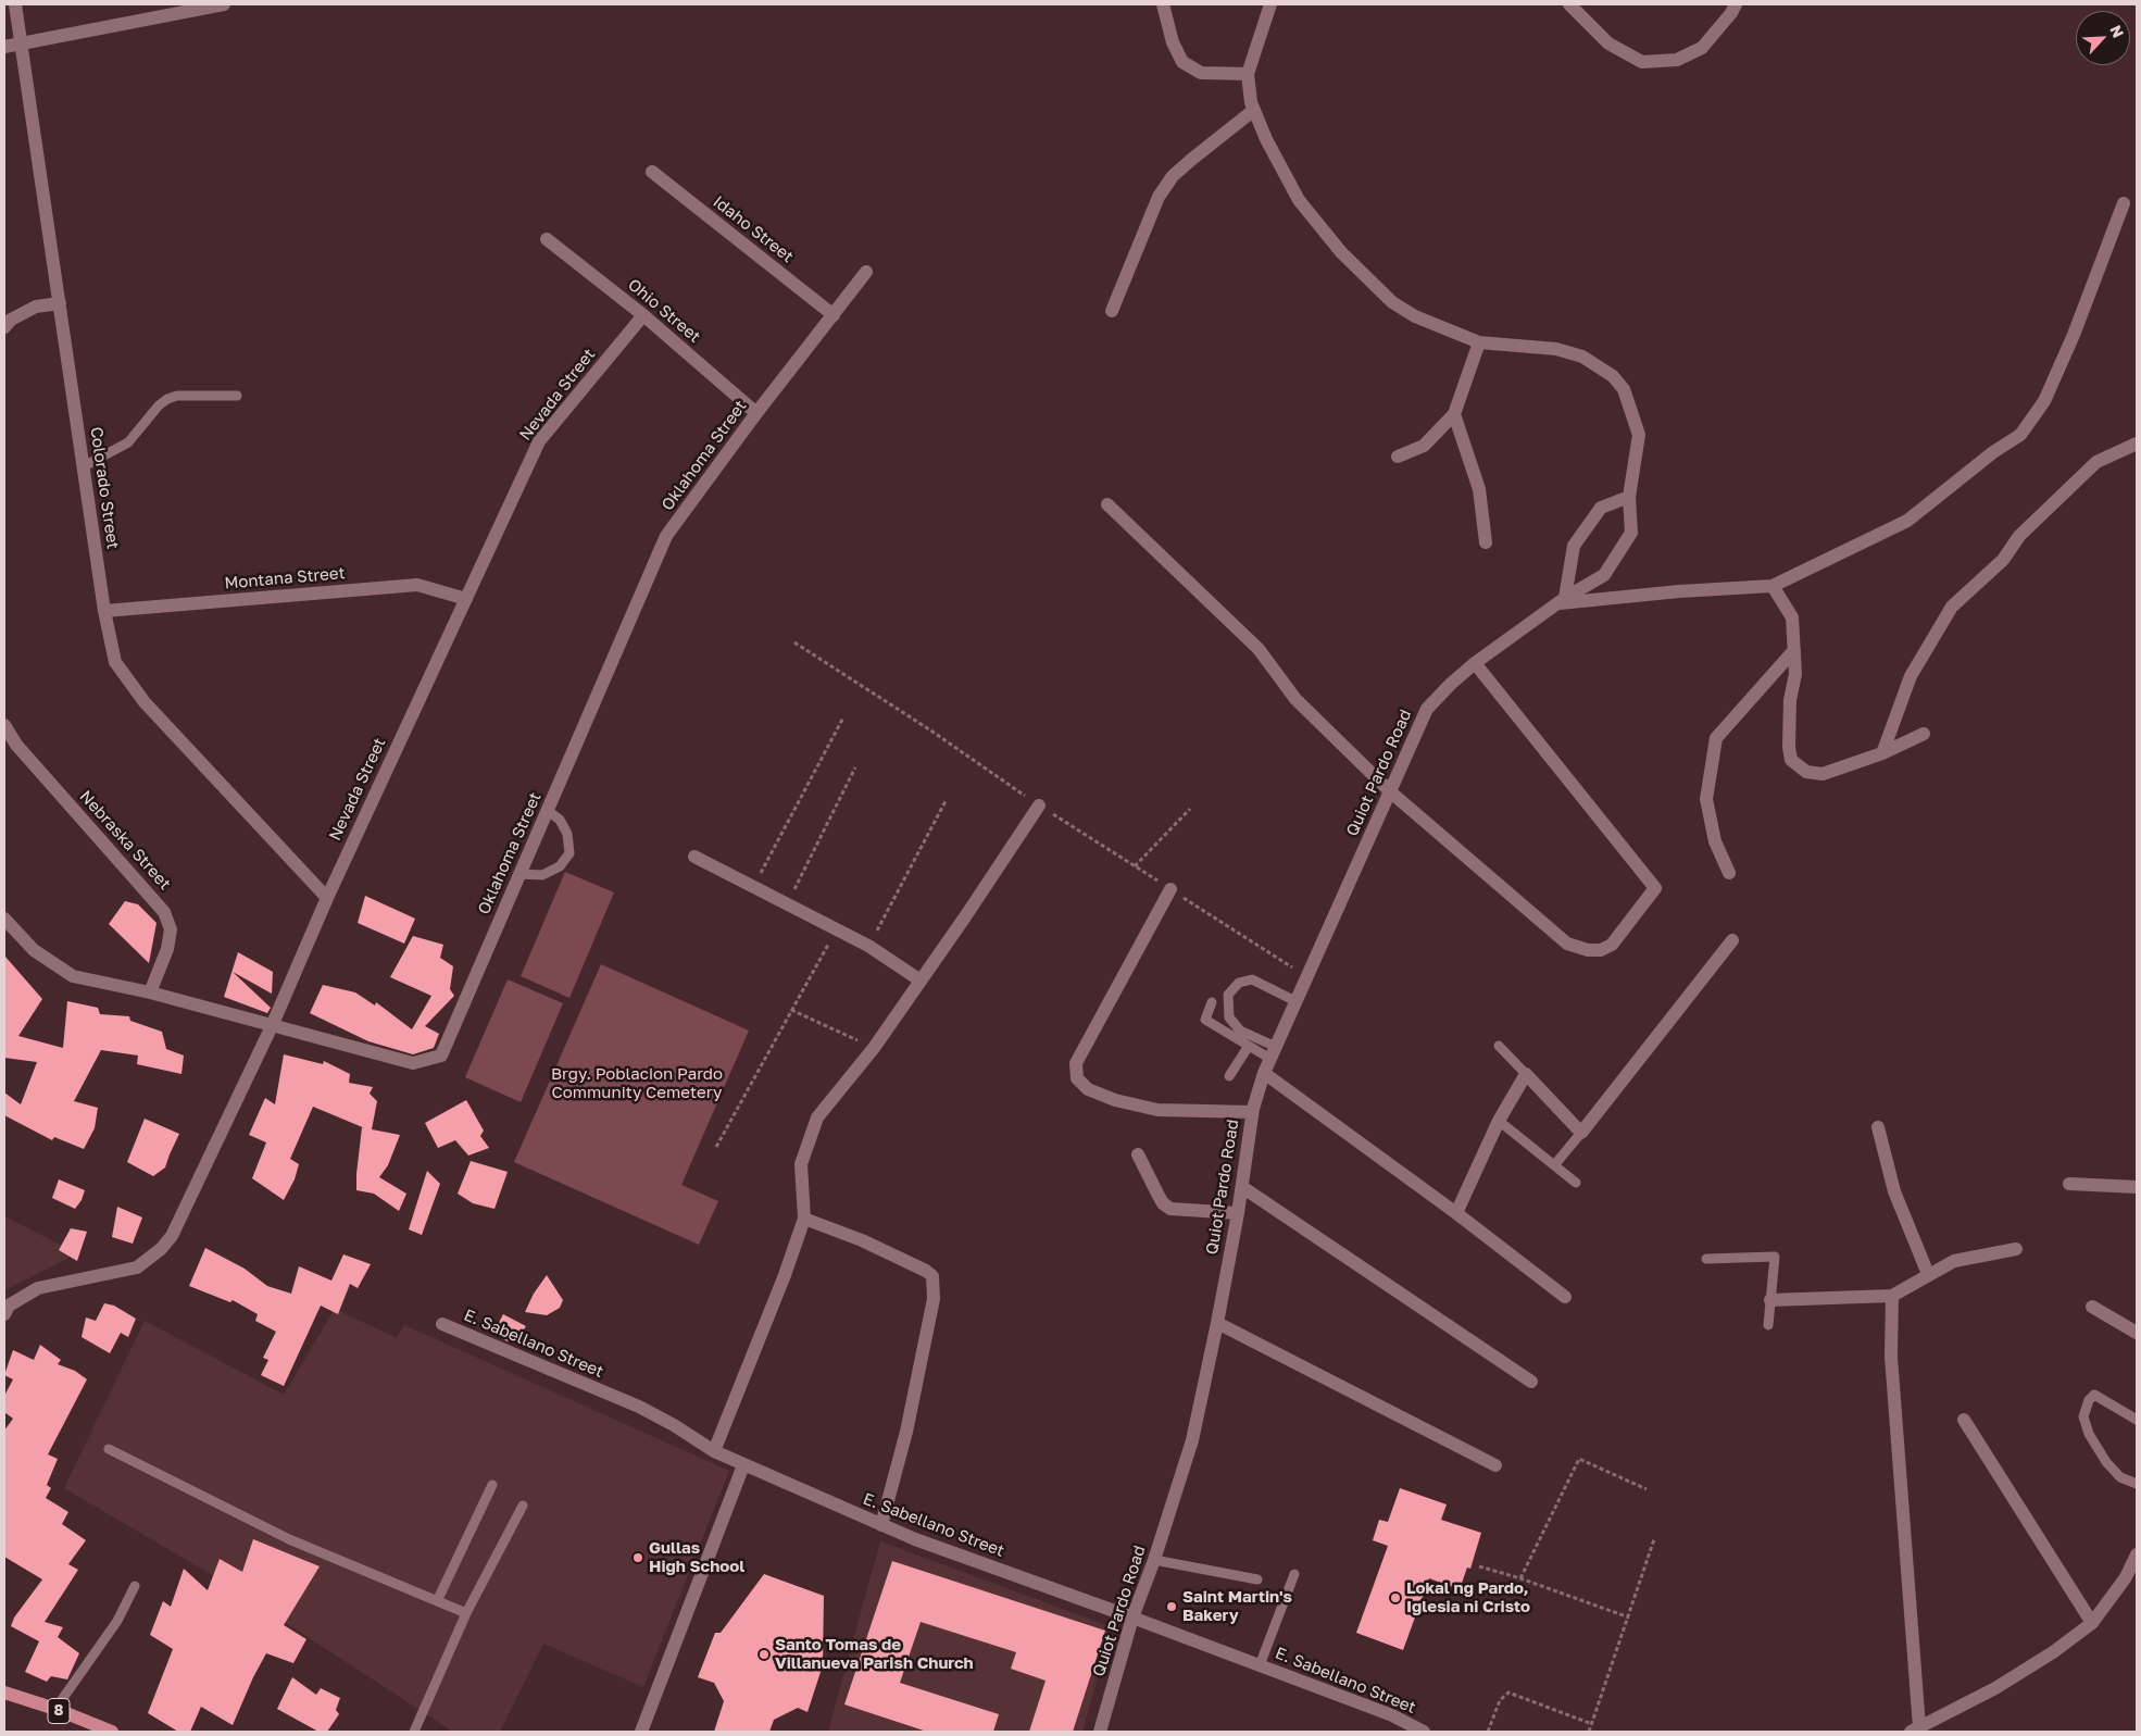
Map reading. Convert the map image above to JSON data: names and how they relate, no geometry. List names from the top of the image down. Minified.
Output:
{"streets":{"main road":["8"],"street":["Idaho Street","Ohio Street","Nevada Street","Oklahoma Street","Colorado Street","Montana Street","Quiot Pardo Road","Nebraska Street","E. Sabellano Street"]},"crossings":[["Idaho Street","Oklahoma Street"],["Ohio Street","Nevada Street"],["Ohio Street","Oklahoma Street"],["Nevada Street","Oklahoma Street"],["Nevada Street","Colorado Street"],["Nevada Street","Montana Street"],["Oklahoma Street","Nebraska Street"],["Colorado Street","Montana Street"],["Quiot Pardo Road","E. Sabellano Street"]],"parks":["Brgy. Poblacion Pardo Community Cemetery"],"places":["Gullas High School","Lokal ng Pardo, Iglesia ni Cristo","Saint Martin's Bakery","Santo Tomas de Villanueva Parish Church"],"north":"top right"}
